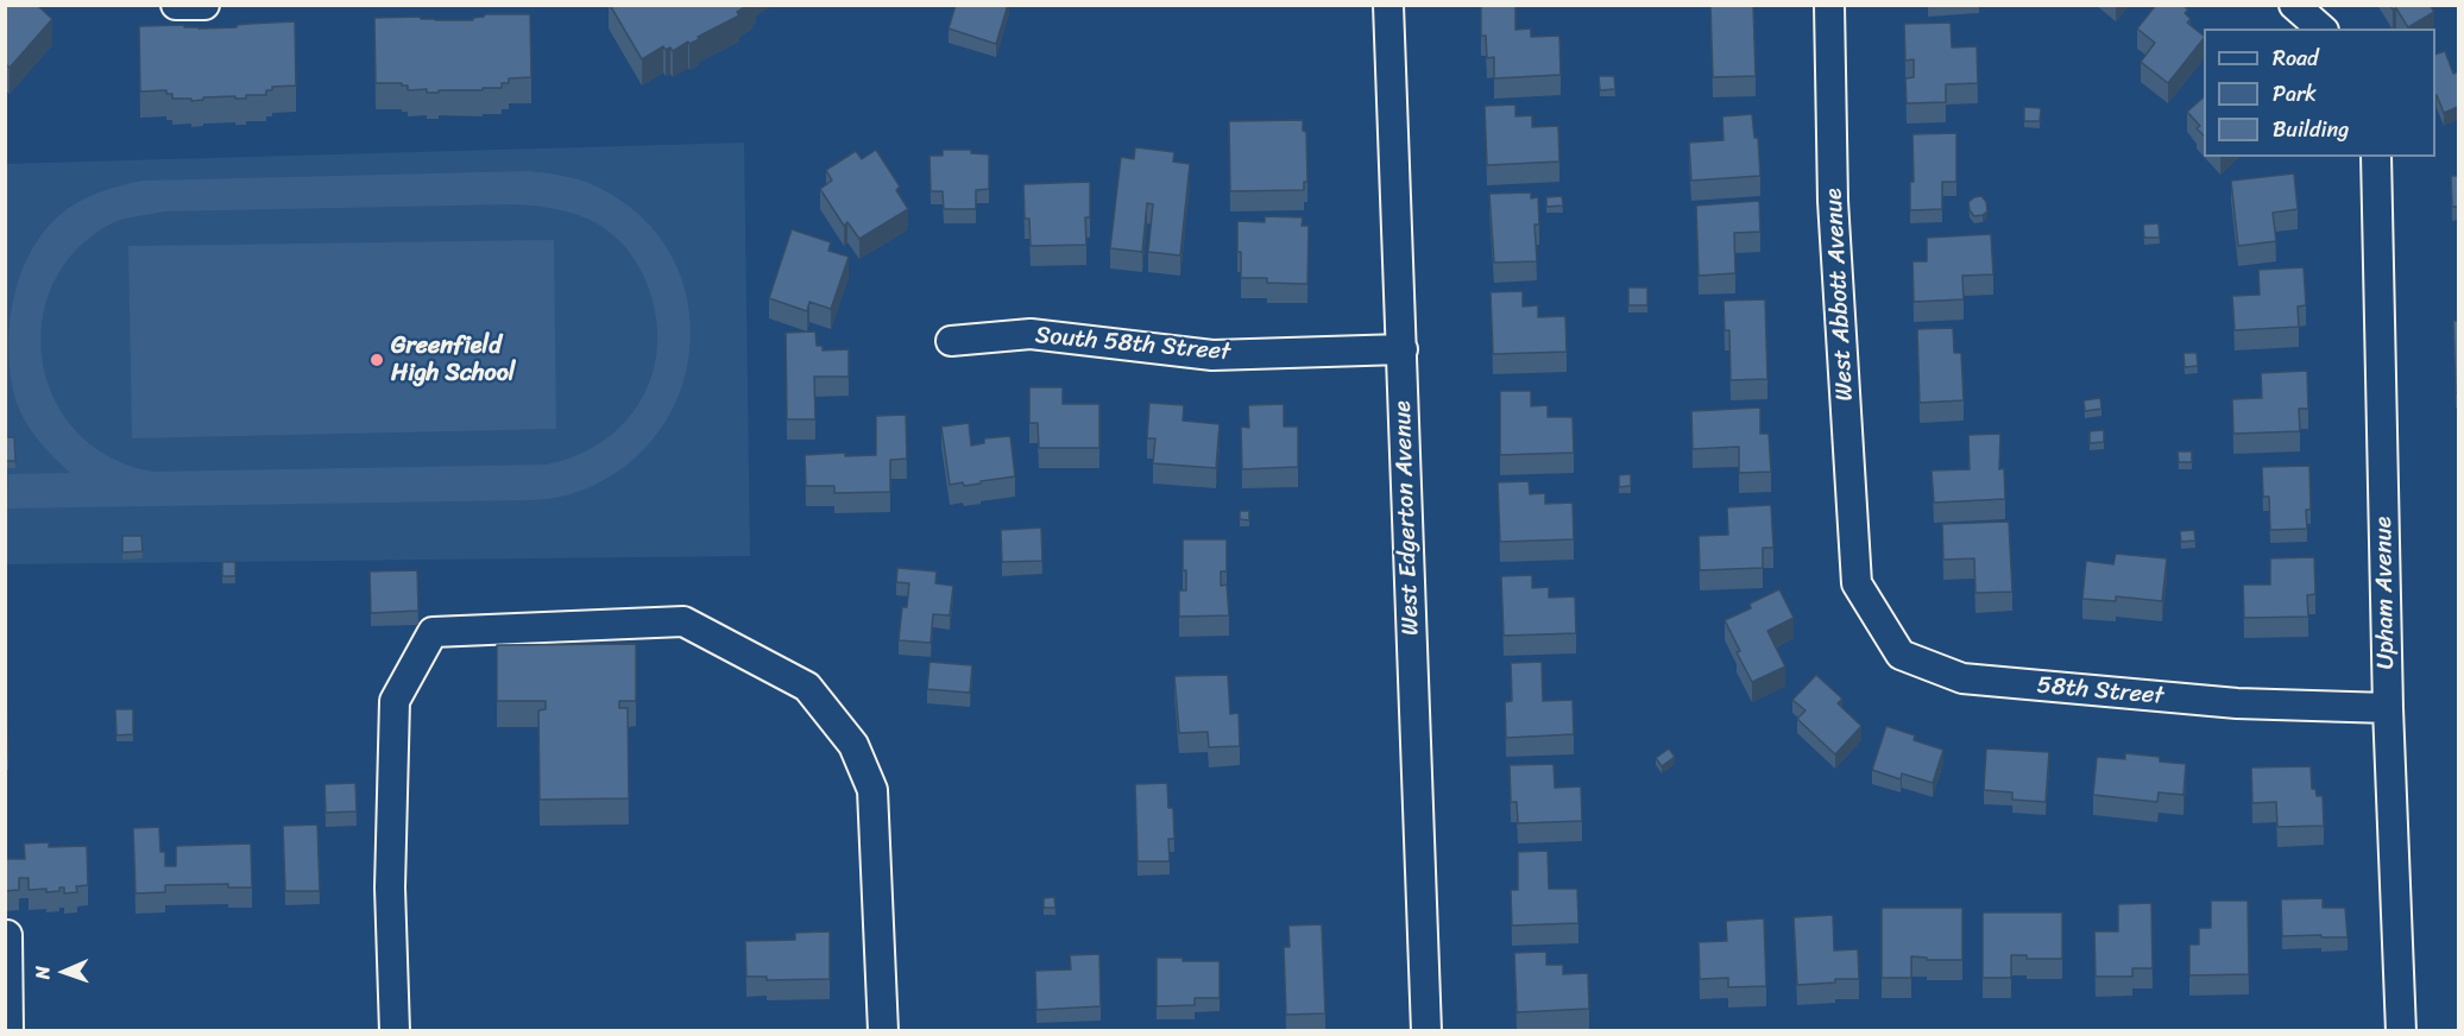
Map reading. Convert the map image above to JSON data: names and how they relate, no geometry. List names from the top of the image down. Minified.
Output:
{"streets":{"street":["West Abbott Avenue","South 58th Street","West Edgerton Avenue","Upham Avenue","58th Street"]},"crossings":[["West Abbott Avenue","58th Street"],["South 58th Street","West Edgerton Avenue"],["Upham Avenue","58th Street"]],"places":["Greenfield High School"],"legend":["Road","Park","Building"],"north":"left"}
